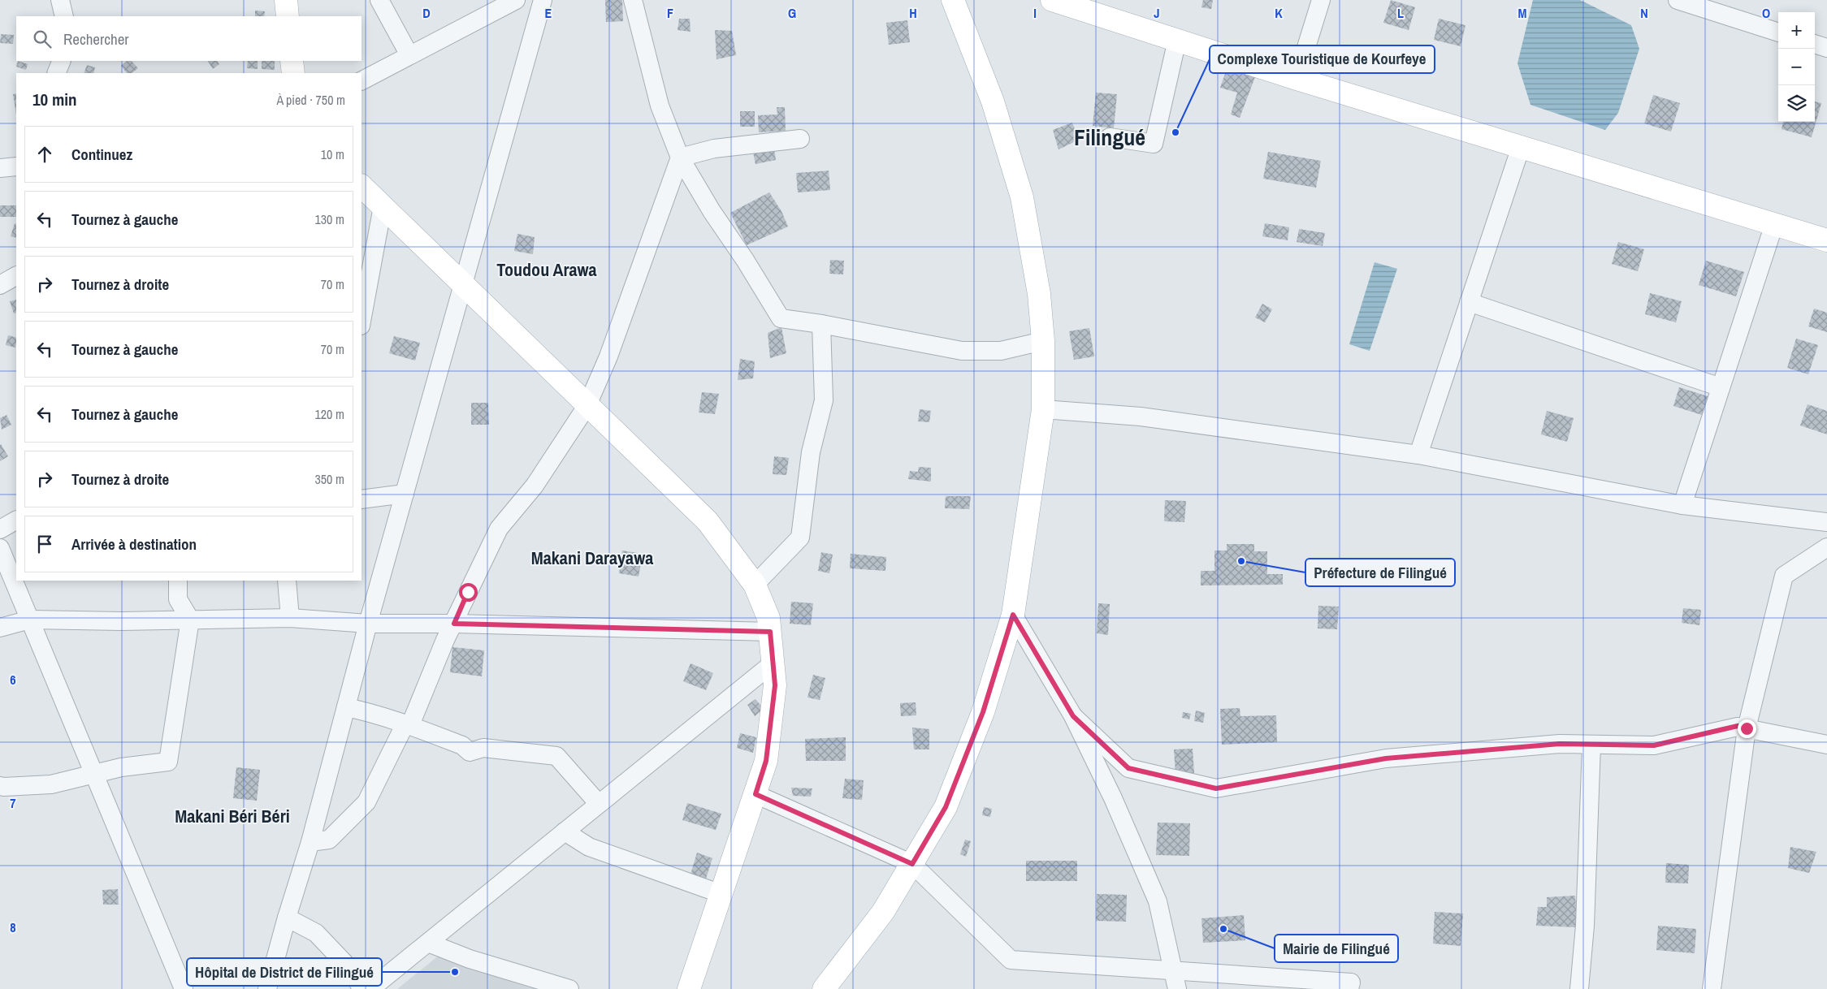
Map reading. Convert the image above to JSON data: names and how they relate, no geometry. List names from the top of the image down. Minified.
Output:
{"districts":["Filingué","Toudou Arawa","Makani Darayawa","Makani Béri Béri"],"places":["Complexe Touristique de Kourfeye","Préfecture de Filingué","Mairie de Filingué","Hôpital de District de Filingué"],"page":{"map_buttons":["+","−"],"search":"Rechercher","heading":["10 min","À pied · 750 m"],"list":[["Continuez","10 m"],["Tournez à gauche","130 m"],["Tournez à droite","70 m"],["Tournez à gauche","70 m"],["Tournez à gauche","120 m"],["Tournez à droite","350 m"],"Arrivée à destination"]},"grid":{"columns":["D","E","F","G","H","I","J","K","L","M","N","O"],"rows":["6","7","8"]}}
